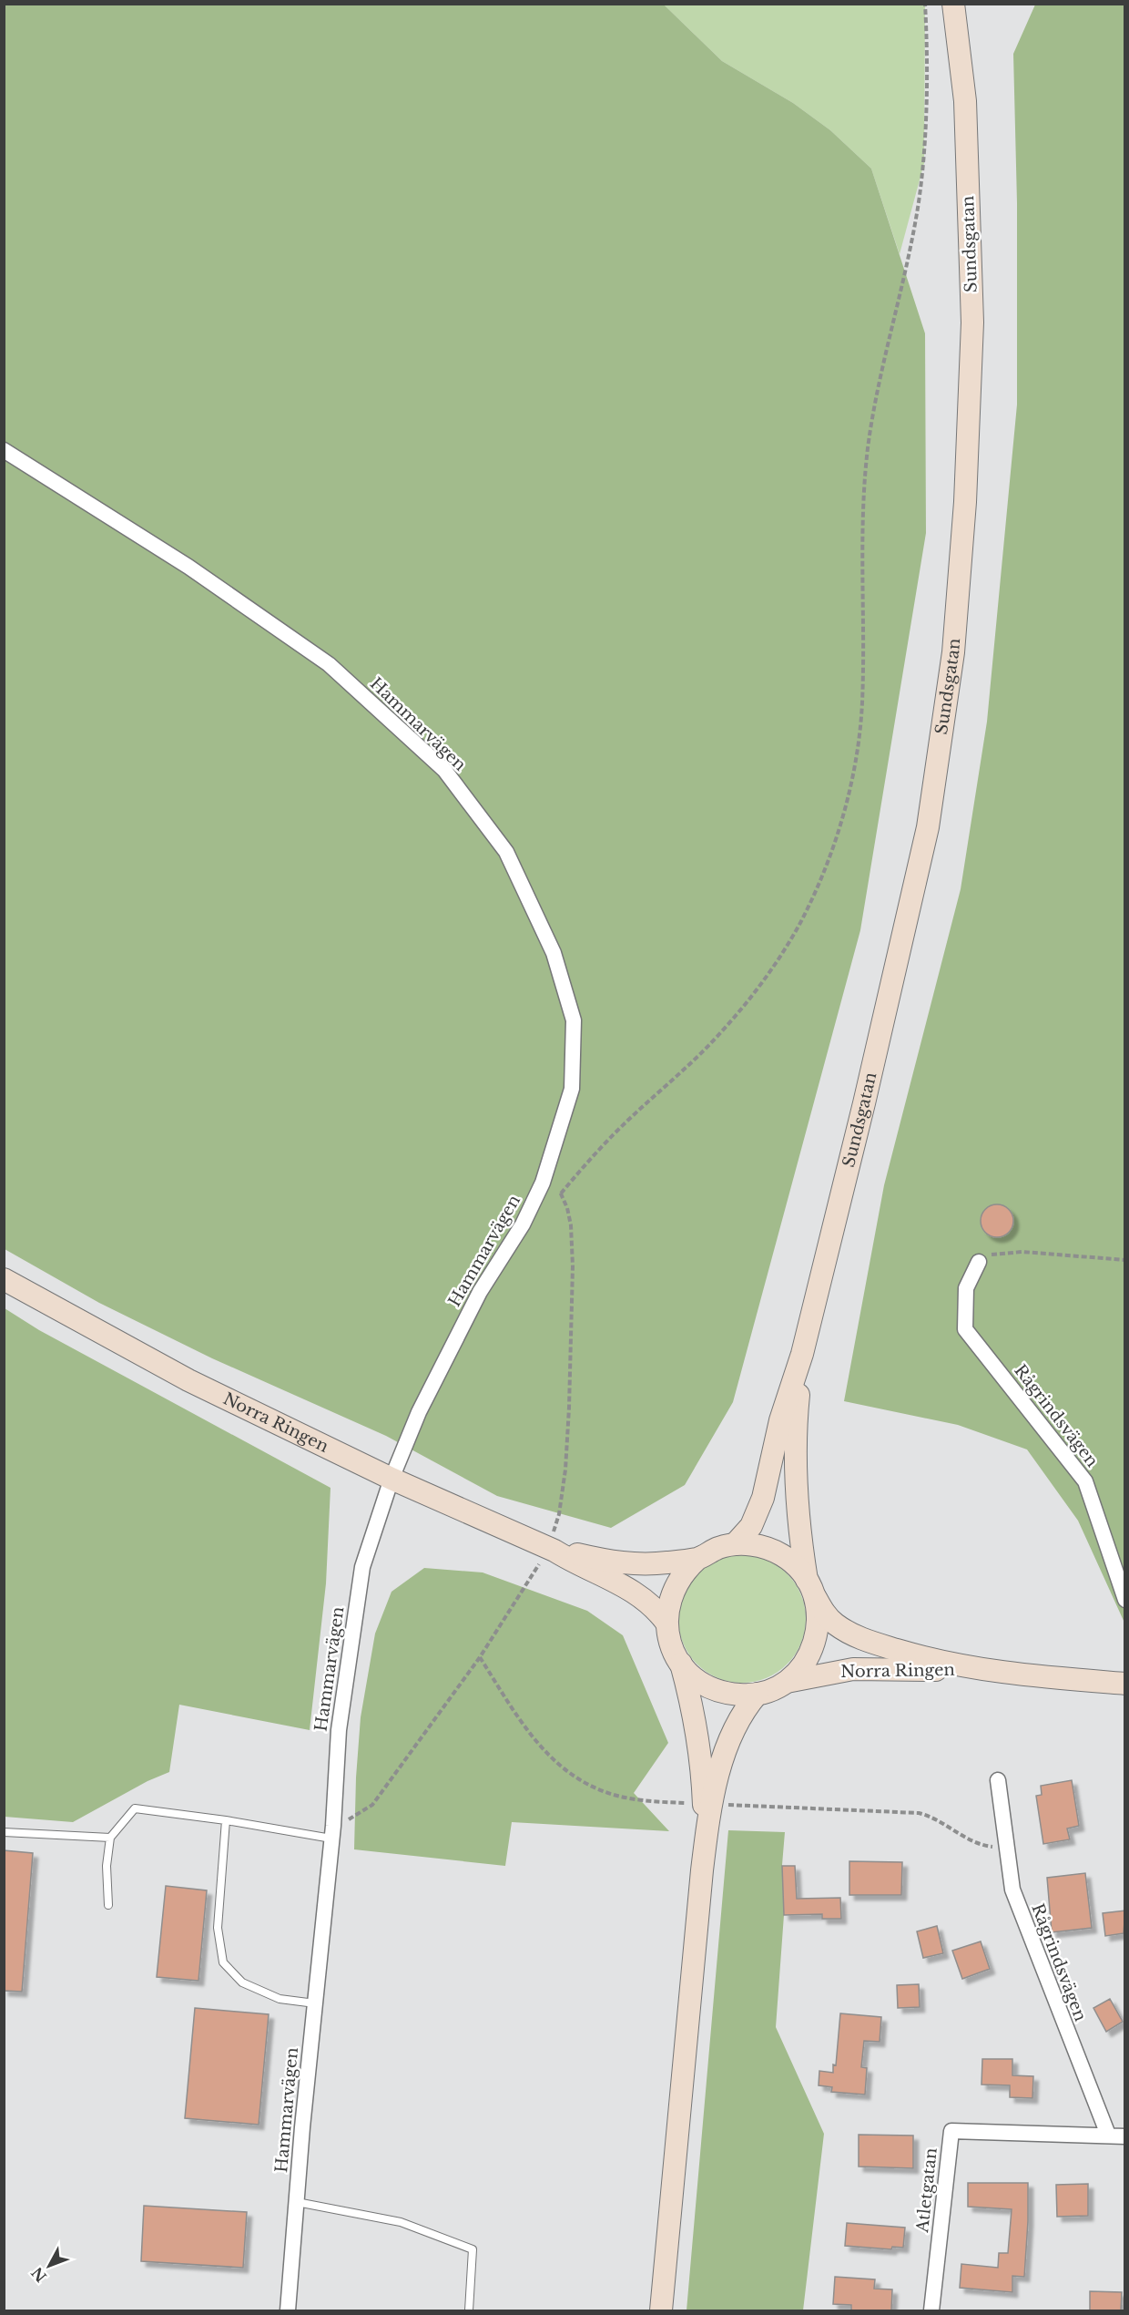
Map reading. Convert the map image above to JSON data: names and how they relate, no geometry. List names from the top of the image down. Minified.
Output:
{"streets":{"main road":["Sundsgatan","Norra Ringen"],"street":["Hammarvägen","Rågrindsvägen","Atletgatan"]},"crossings":[["Sundsgatan","Norra Ringen"],["Hammarvägen","Norra Ringen"],["Rågrindsvägen","Atletgatan"]],"north":"bottom left"}
